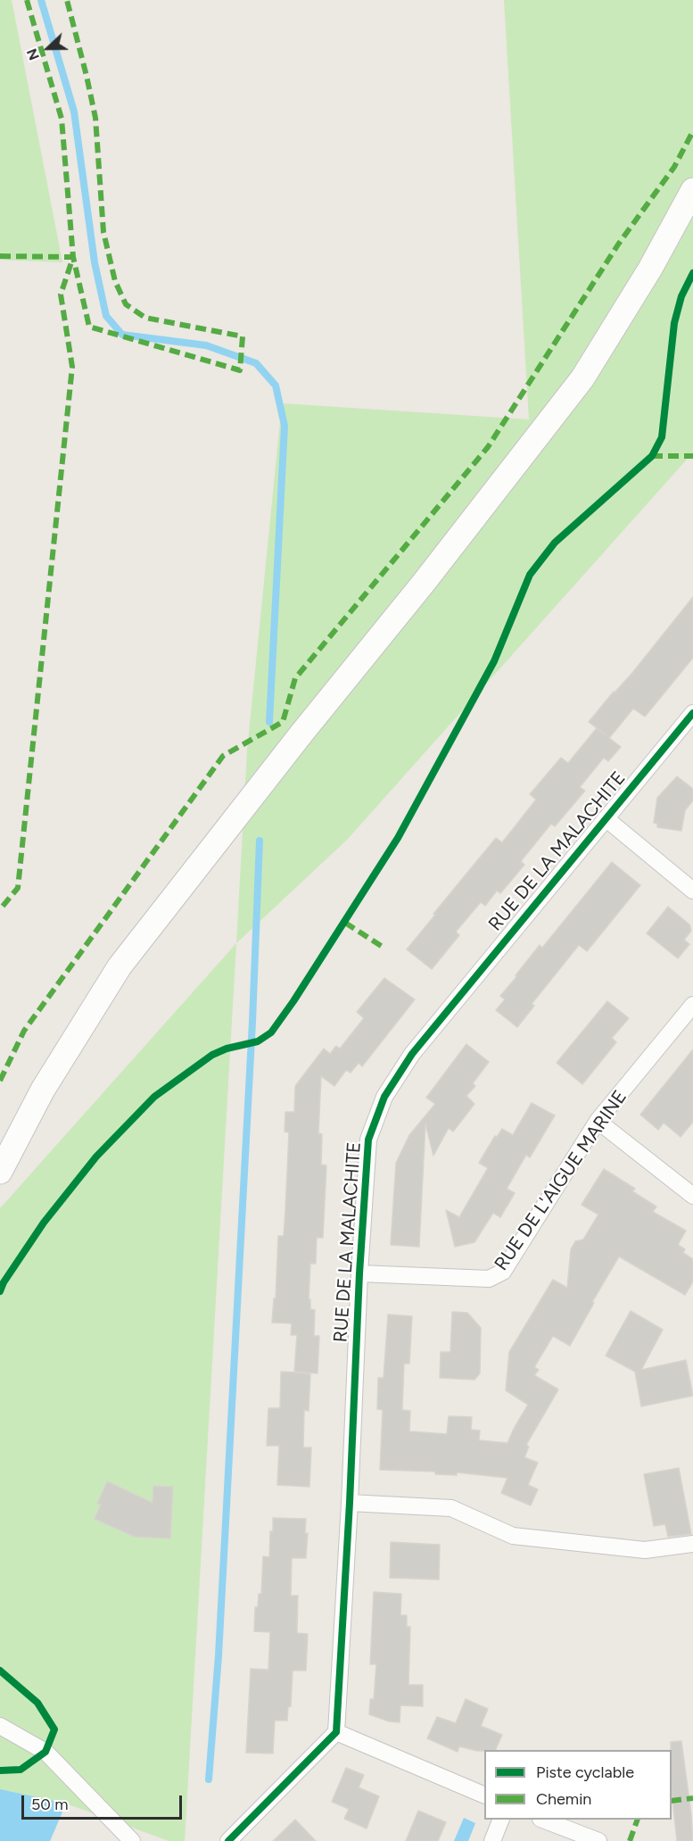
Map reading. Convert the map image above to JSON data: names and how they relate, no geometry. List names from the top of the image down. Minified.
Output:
{"streets":{"street":["RUE DE LA MALACHITE","RUE DE L'AIGUE MARINE"]},"crossings":[["RUE DE LA MALACHITE","RUE DE L'AIGUE MARINE"]],"legend":["Piste cyclable","Chemin"],"scale_bar":"50 m","north":"left"}
